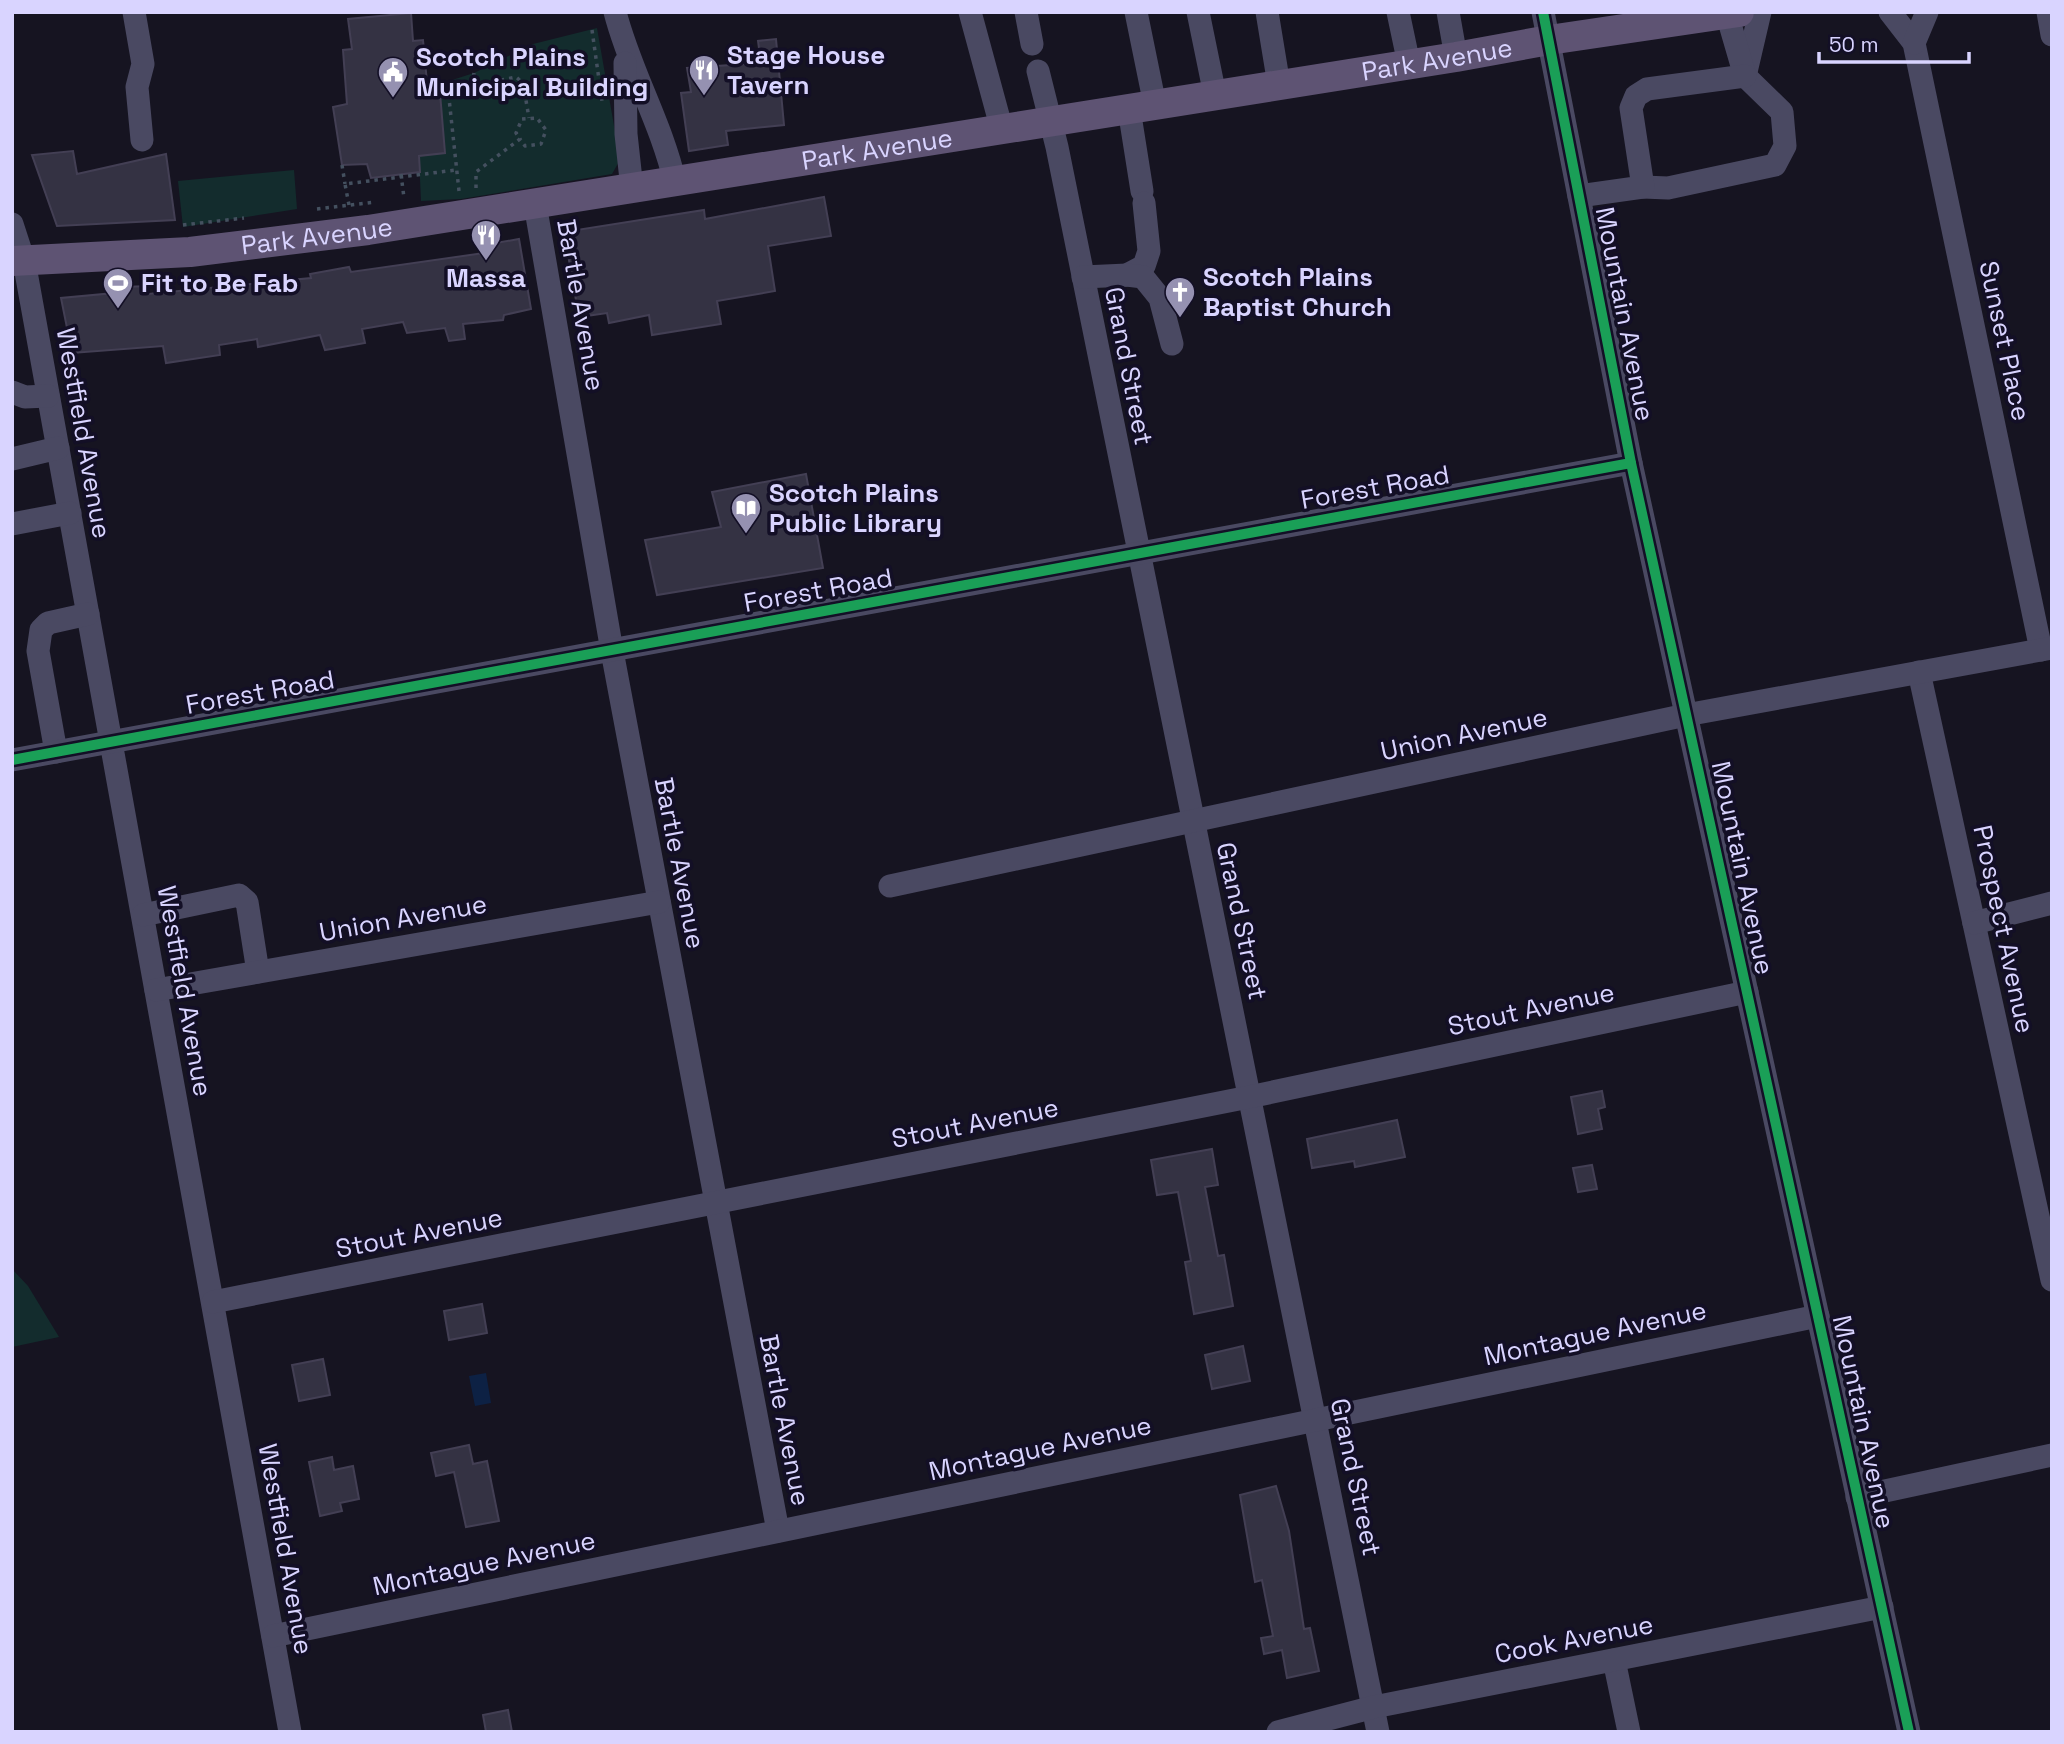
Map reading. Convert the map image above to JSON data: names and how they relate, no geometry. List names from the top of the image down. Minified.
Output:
{"streets":{"main road":["Park Avenue"],"street":["Bartle Avenue","Mountain Avenue","Sunset Place","Grand Street","Westfield Avenue","Forest Road","Union Avenue","Prospect Avenue","Stout Avenue","Montague Avenue","Cook Avenue"]},"crossings":[["Park Avenue","Bartle Avenue"],["Park Avenue","Mountain Avenue"],["Park Avenue","Grand Street"],["Park Avenue","Westfield Avenue"],["Bartle Avenue","Forest Road"],["Bartle Avenue","Union Avenue"],["Bartle Avenue","Stout Avenue"],["Bartle Avenue","Montague Avenue"],["Mountain Avenue","Forest Road"],["Mountain Avenue","Union Avenue"],["Mountain Avenue","Stout Avenue"],["Mountain Avenue","Montague Avenue"],["Mountain Avenue","Cook Avenue"],["Sunset Place","Union Avenue"],["Grand Street","Forest Road"],["Grand Street","Union Avenue"],["Grand Street","Stout Avenue"],["Grand Street","Montague Avenue"],["Grand Street","Cook Avenue"],["Westfield Avenue","Forest Road"],["Westfield Avenue","Union Avenue"],["Westfield Avenue","Stout Avenue"],["Westfield Avenue","Montague Avenue"],["Union Avenue","Prospect Avenue"]],"places":{"restaurant":["Stage House Tavern","Massa"],"public building":["Scotch Plains Municipal Building"],"sports":["Fit to Be Fab"],"church":["Scotch Plains Baptist Church"],"library":["Scotch Plains Public Library"]},"scale_bar":"50 m"}
